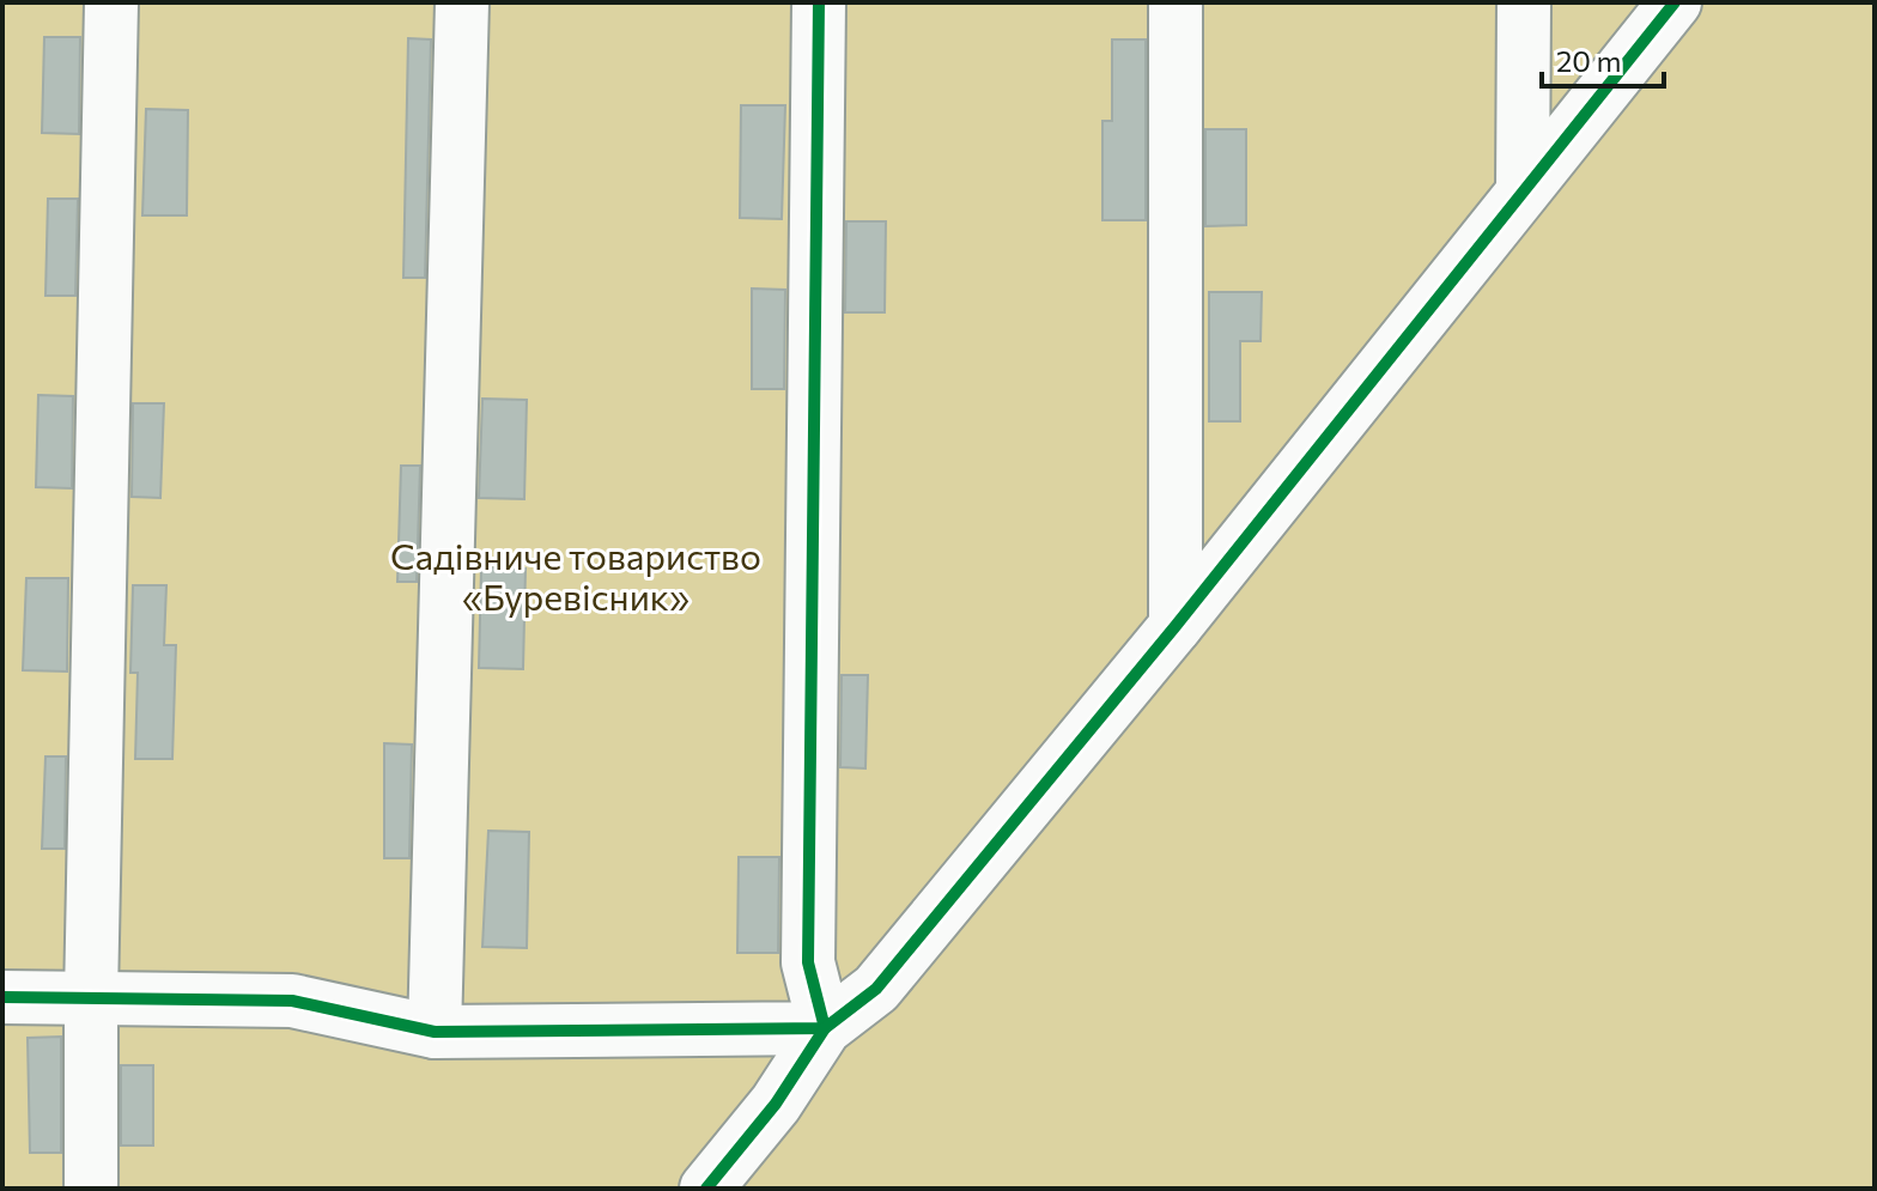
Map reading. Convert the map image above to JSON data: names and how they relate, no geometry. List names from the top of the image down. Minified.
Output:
{"parks":["Садівниче товариство «Буревісник»"],"scale_bar":"20 m"}
